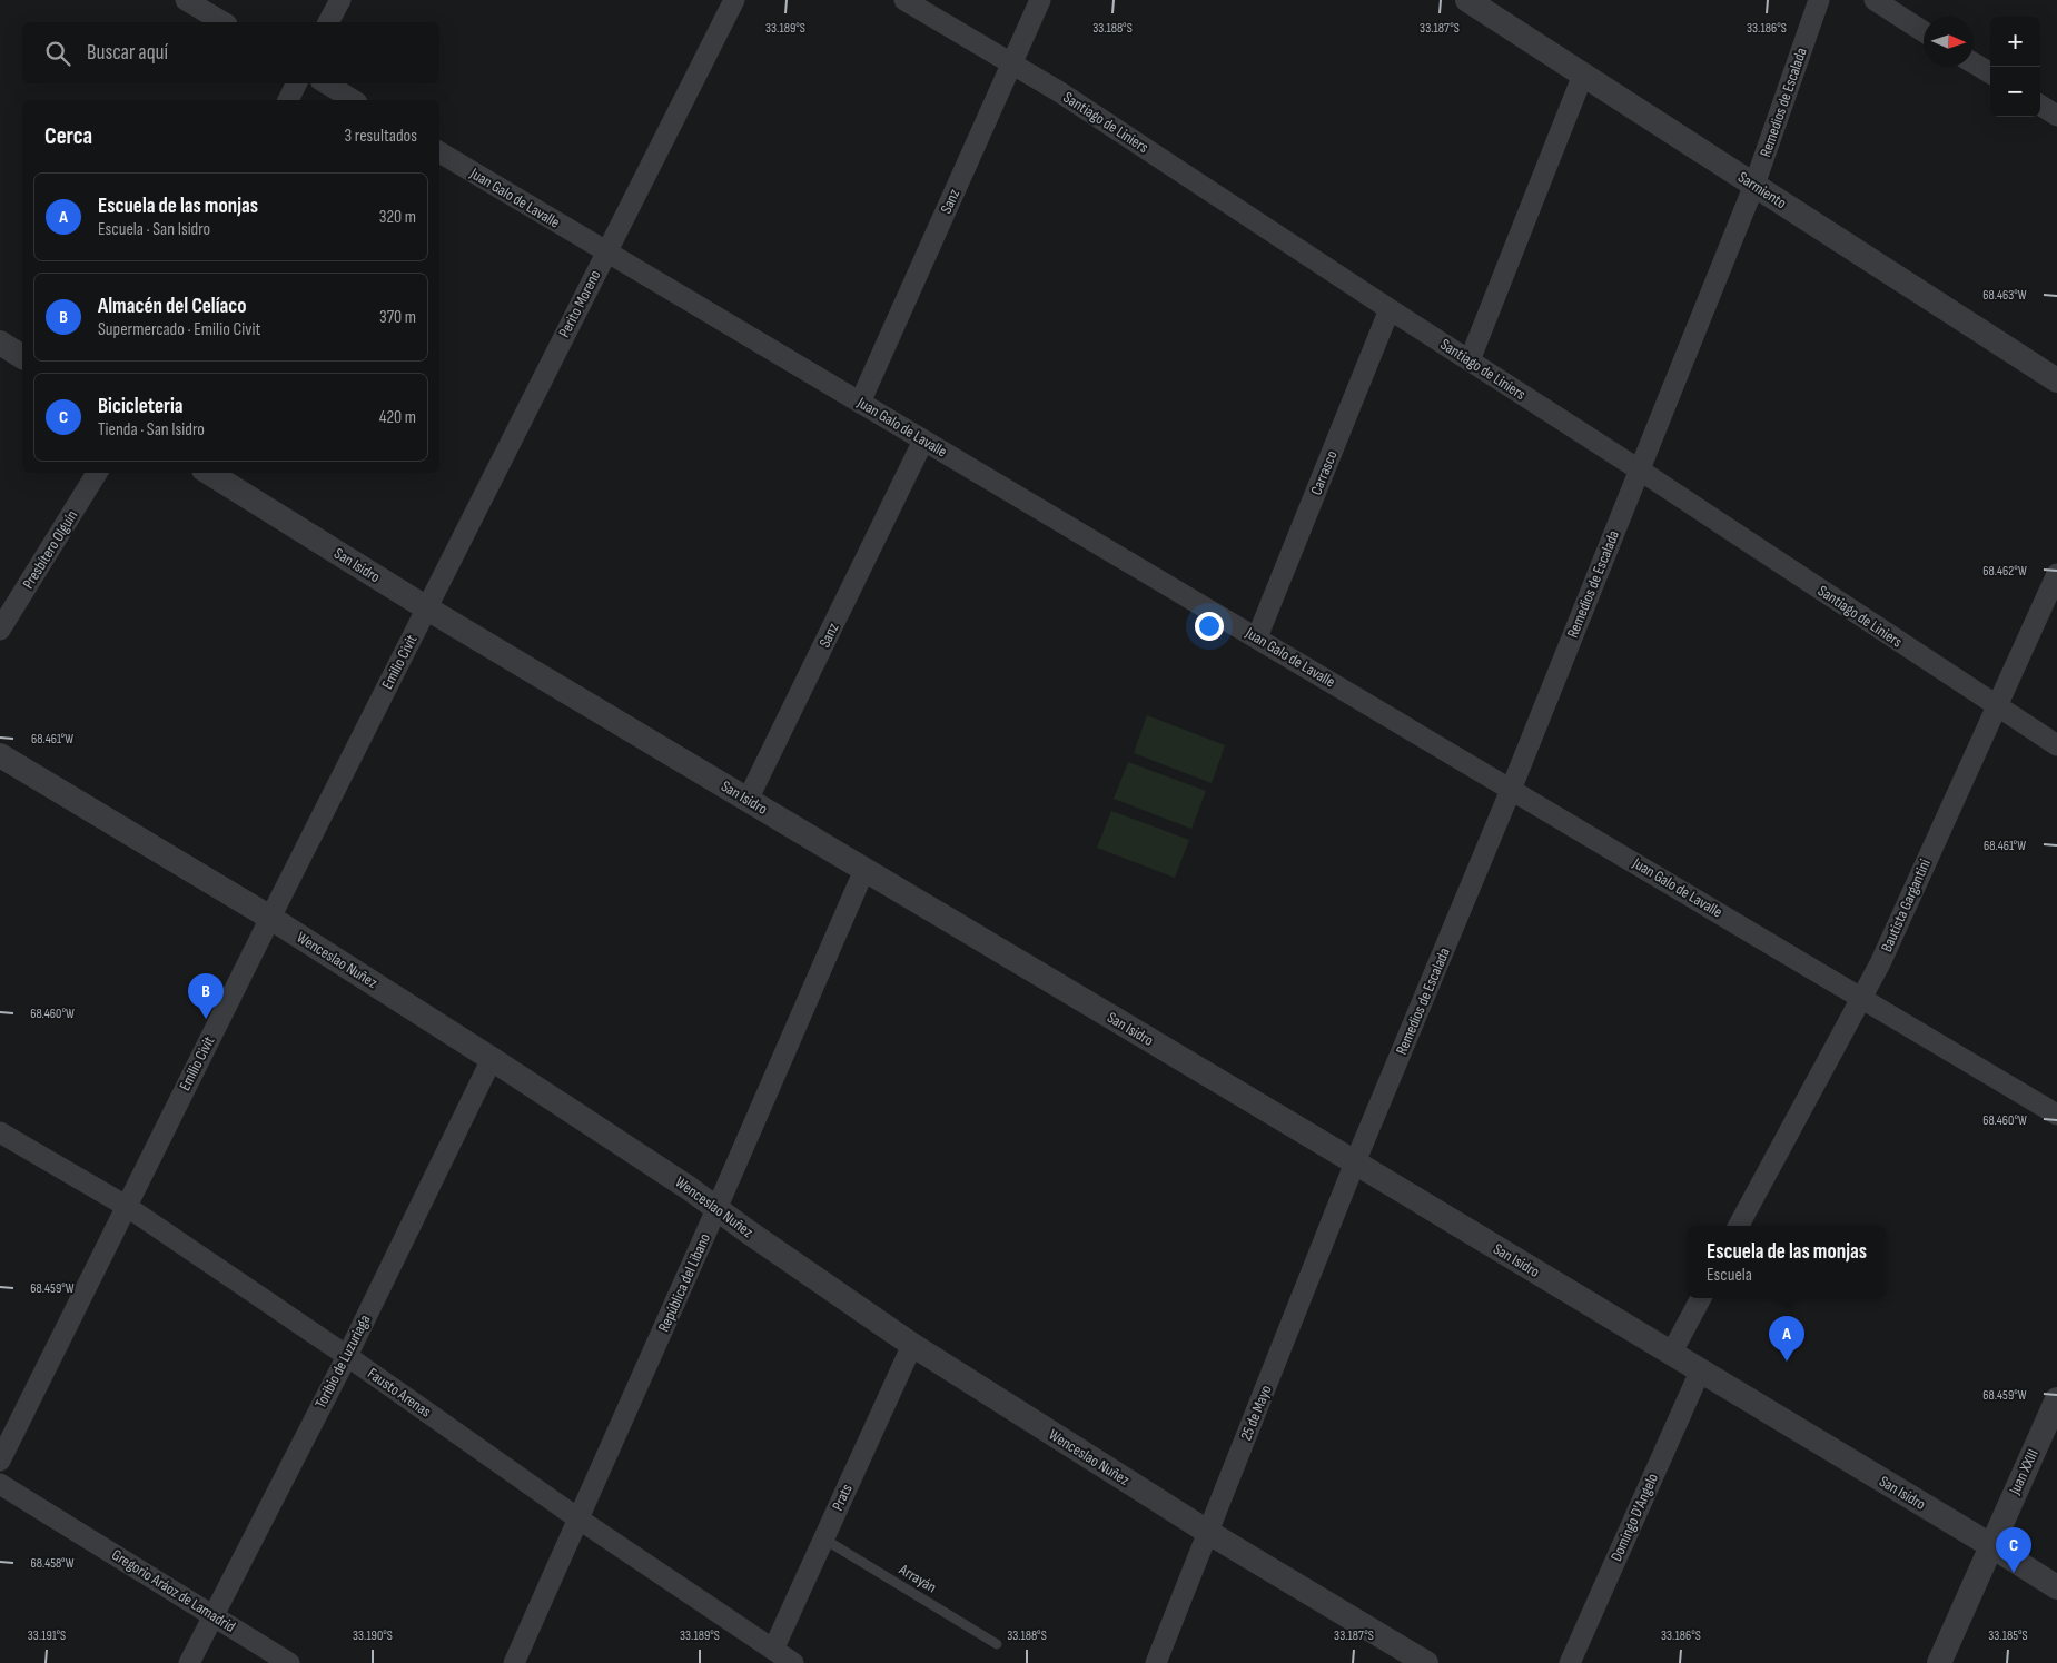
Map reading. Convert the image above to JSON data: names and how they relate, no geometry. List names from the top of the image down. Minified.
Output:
{"streets":{"street":["Remedios de Escalada","Santiago de Liniers","Sarmiento","Juan Galo de Lavalle","Sanz","Perito Moreno","Carrasco","Presbítero Olguín","San Isidro","Emilio Civit","Bautista Gargantini","Wenceslao Nuñez","República del Libano","Toribio de Luzuriaga","Fausto Arenas","25 de Mayo","Juan XXIII","Prats","Domingo D'Angelo","Gregorio Aráoz de Lamadrid"],"lane":["Arrayán"]},"crossings":[["Remedios de Escalada","Santiago de Liniers"],["Remedios de Escalada","Sarmiento"],["Remedios de Escalada","Juan Galo de Lavalle"],["Remedios de Escalada","San Isidro"],["Remedios de Escalada","25 de Mayo"],["Santiago de Liniers","Sanz"],["Santiago de Liniers","Carrasco"],["Santiago de Liniers","Bautista Gargantini"],["Juan Galo de Lavalle","Sanz"],["Juan Galo de Lavalle","Perito Moreno"],["Juan Galo de Lavalle","Carrasco"],["Juan Galo de Lavalle","Bautista Gargantini"],["Sanz","San Isidro"],["Perito Moreno","San Isidro"],["Perito Moreno","Emilio Civit"],["San Isidro","Emilio Civit"],["San Isidro","República del Libano"],["San Isidro","25 de Mayo"],["San Isidro","Juan XXIII"],["San Isidro","Domingo D'Angelo"],["Emilio Civit","Wenceslao Nuñez"],["Emilio Civit","Fausto Arenas"],["Wenceslao Nuñez","República del Libano"],["Wenceslao Nuñez","Toribio de Luzuriaga"],["Wenceslao Nuñez","25 de Mayo"],["Wenceslao Nuñez","Prats"],["República del Libano","Fausto Arenas"],["Toribio de Luzuriaga","Fausto Arenas"],["Toribio de Luzuriaga","Gregorio Aráoz de Lamadrid"],["Fausto Arenas","Prats"],["Prats","Arrayán"]],"north":"right","page":{"map_buttons":["+","−"],"search":"Buscar aquí","heading":["Cerca","3 resultados"],"list":[{"mark":"A","name":"Escuela de las monjas","note":"Escuela · San Isidro","value":"320 m"},{"mark":"B","name":"Almacén del Celíaco","note":"Supermercado · Emilio Civit","value":"370 m"},{"mark":"C","name":"Bicicleteria","note":"Tienda · San Isidro","value":"420 m"}],"pins":["B","A","C"],"popup":["Escuela de las monjas","Escuela"]},"coordinates":["33.189°S","33.188°S","33.187°S","33.186°S","68.463°W","68.462°W","68.461°W","68.460°W","68.459°W","68.458°W","33.191°S","33.190°S","33.185°S"]}
